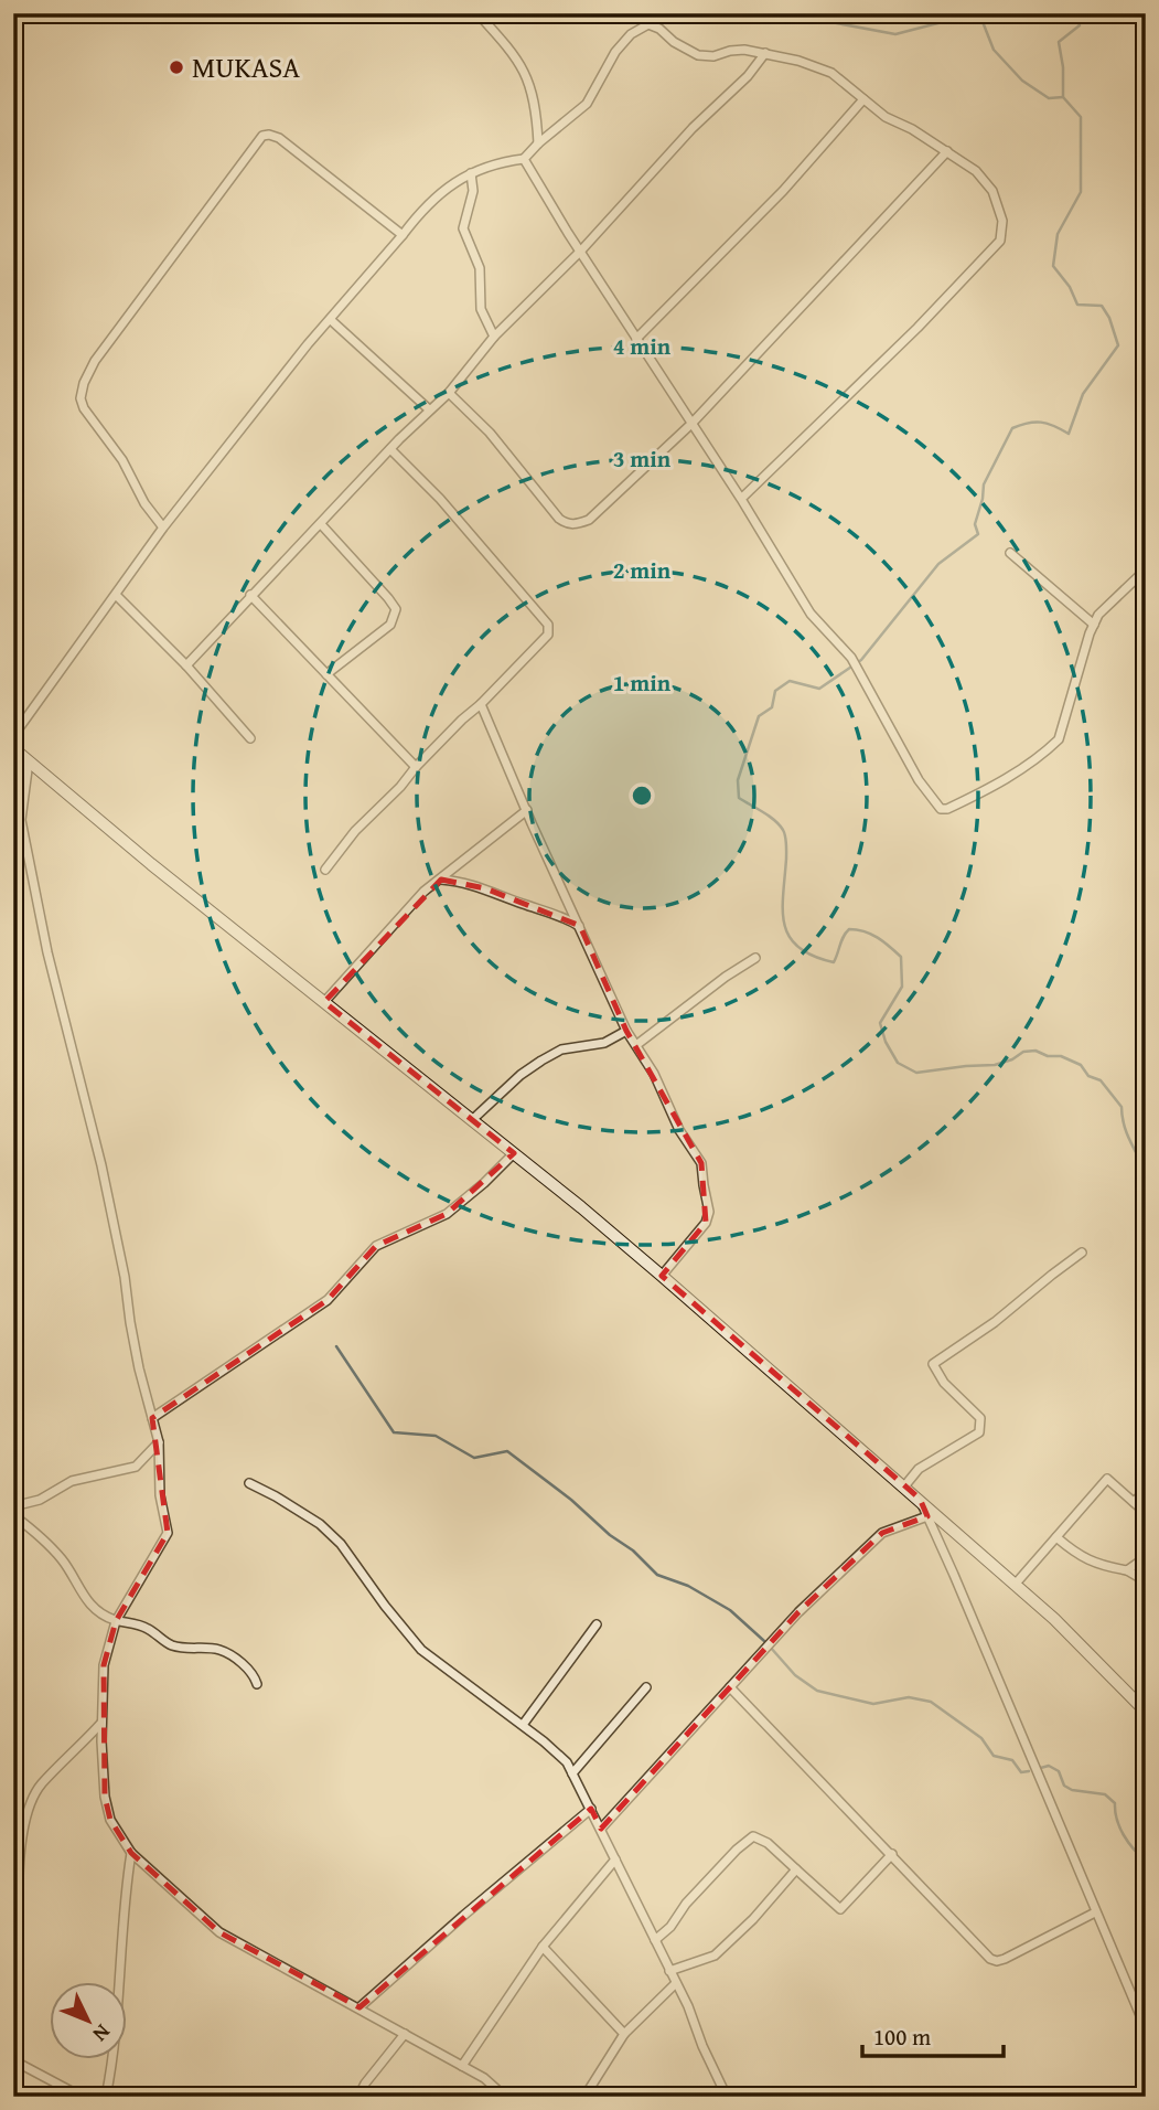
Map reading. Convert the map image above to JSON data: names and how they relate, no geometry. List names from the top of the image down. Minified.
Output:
{"places":["MUKASA"],"scale_bar":"100 m","north":"bottom right","rings":["4 min","3 min","2 min","1 min"]}
